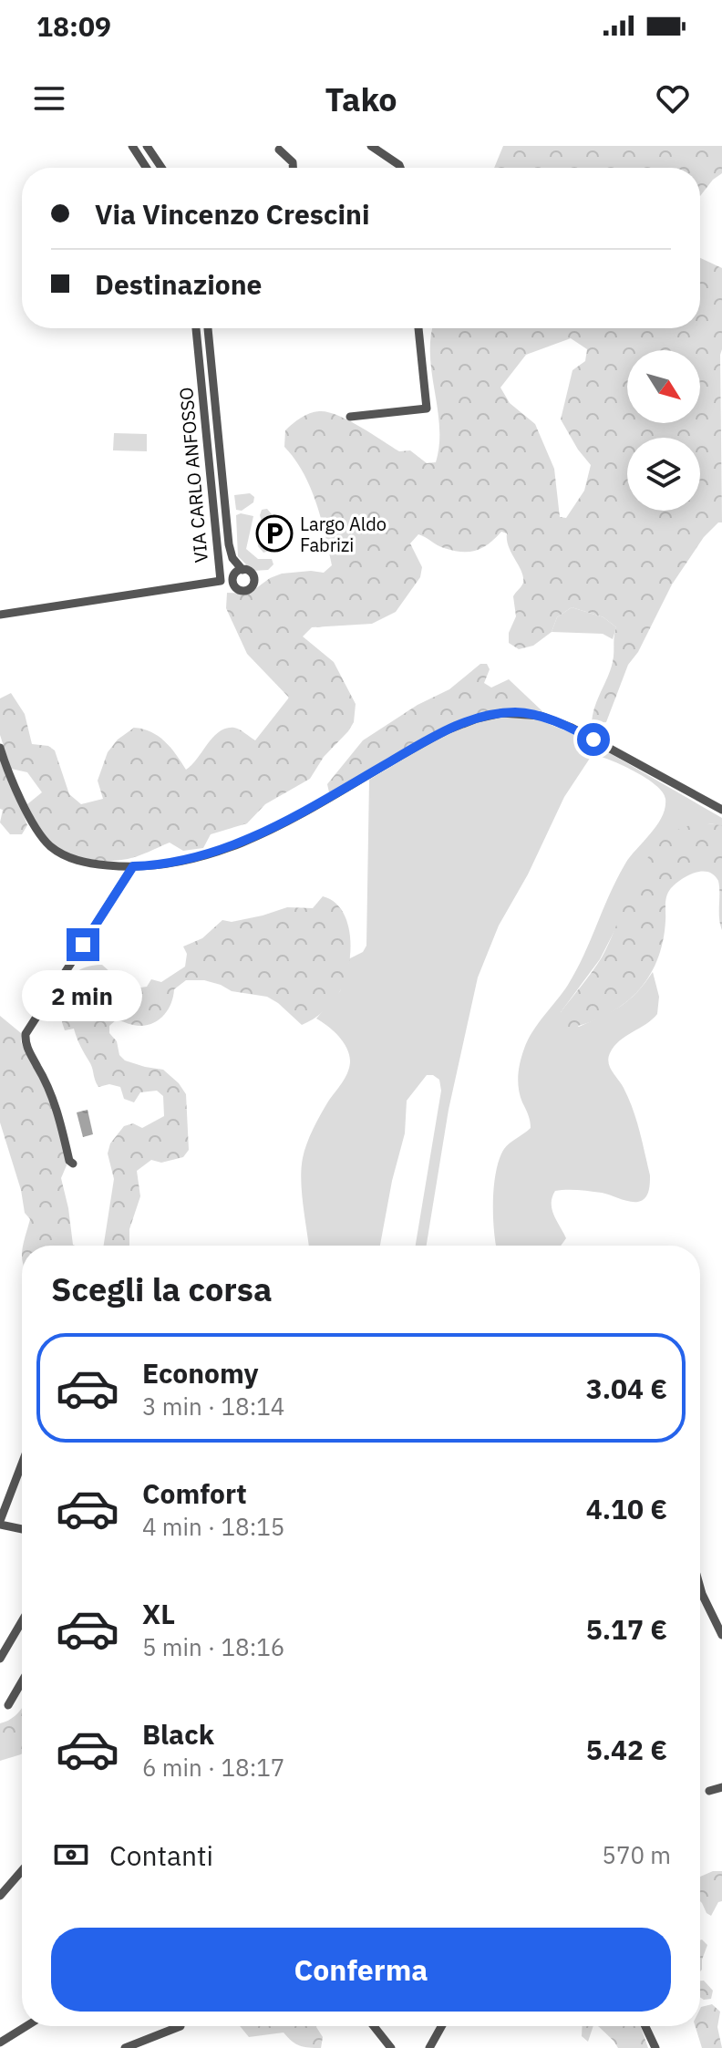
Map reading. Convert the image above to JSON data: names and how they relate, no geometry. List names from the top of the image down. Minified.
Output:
{"streets":{"street":["VIA CARLO ANFOSSO"]},"places":{"parking":["Largo Aldo Fabrizi"]},"north":"bottom right","page":{"status":"18:09","header":"Tako","banner":["Via Vincenzo Crescini","Destinazione"],"bubble":"2 min","heading":"Scegli la corsa","list":[{"name":"Economy","note":"3 min · 18:14","value":"3.04 €"},{"name":"Comfort","note":"4 min · 18:15","value":"4.10 €"},{"name":"XL","note":"5 min · 18:16","value":"5.17 €"},{"name":"Black","note":"6 min · 18:17","value":"5.42 €"}],"pay":["Contanti","570 m"],"buttons":"Conferma"}}
